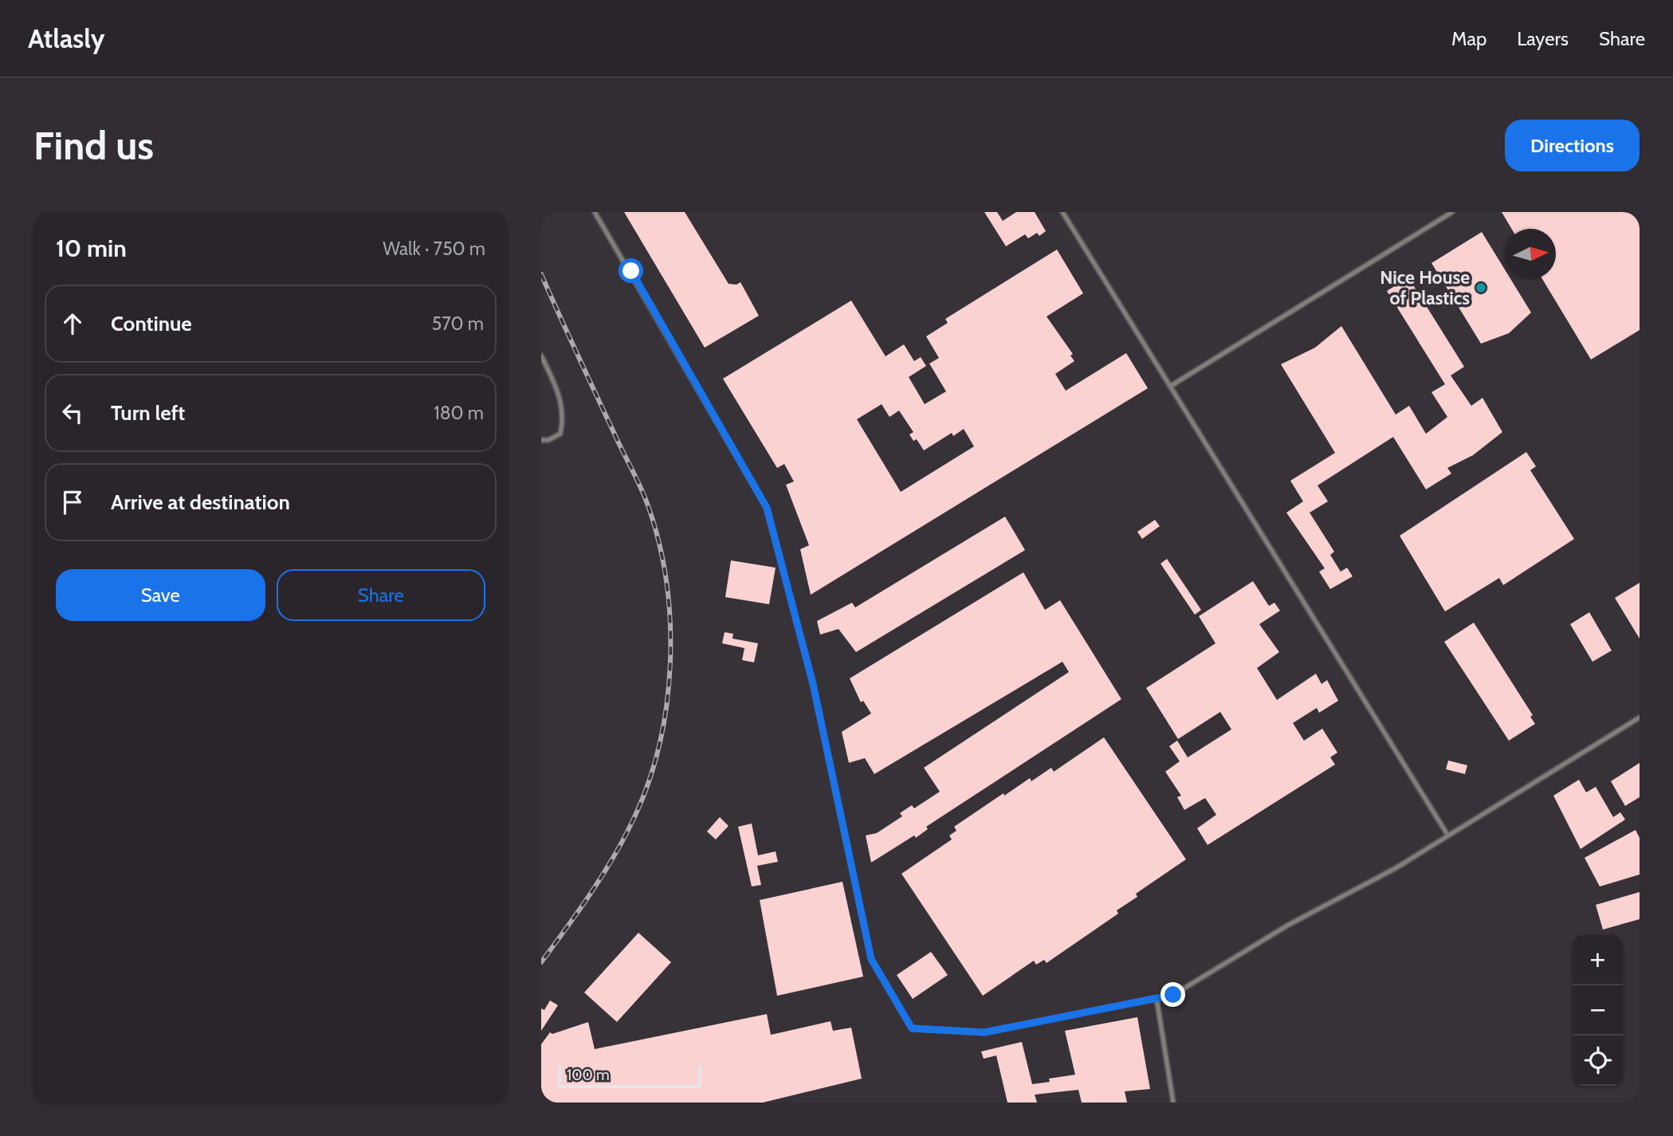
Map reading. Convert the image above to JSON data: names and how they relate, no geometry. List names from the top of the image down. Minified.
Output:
{"places":["Nice House of Plastics"],"scale_bar":"100 m","north":"right","page":{"header":"Atlasly","nav":["Map","Layers","Share"],"buttons":["Directions",["Save","Share"]],"title":"Find us","heading":["10 min","Walk · 750 m"],"list":[["Continue","570 m"],["Turn left","180 m"],"Arrive at destination"],"map_buttons":["+","−"],"scale":"100 m"}}
